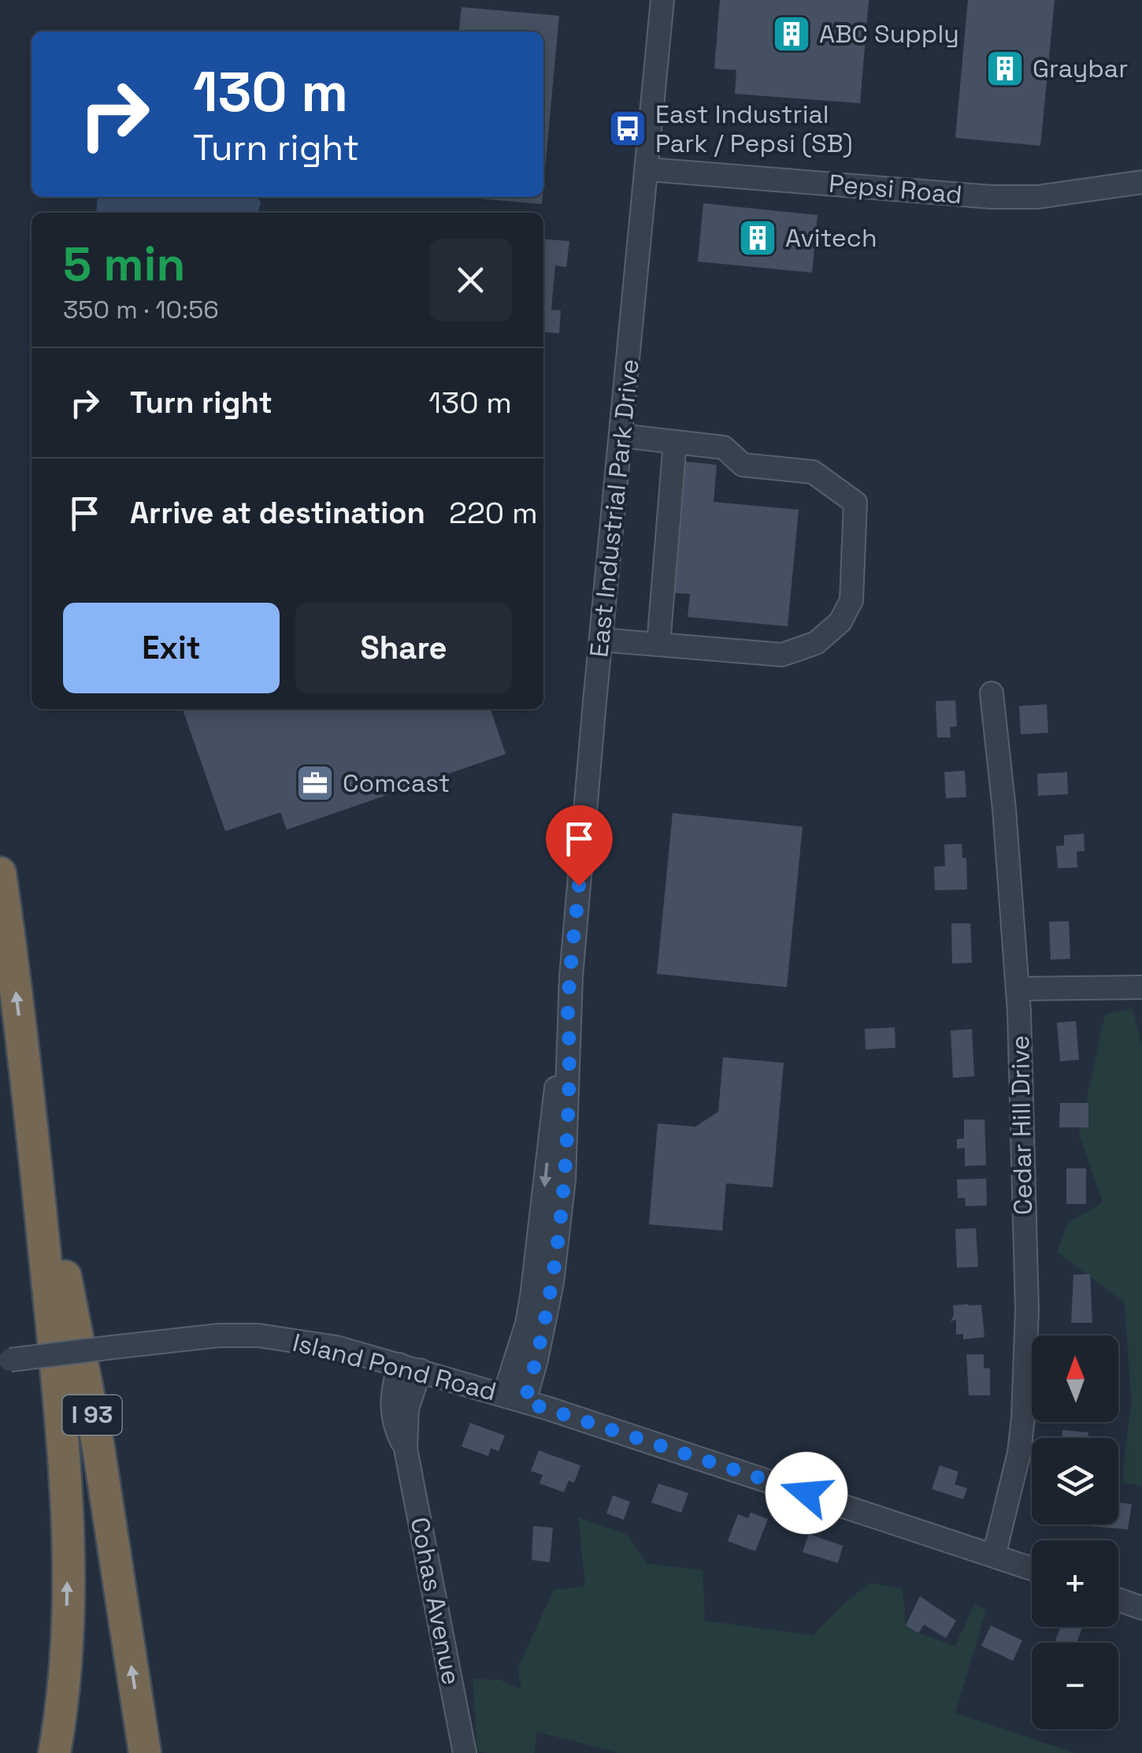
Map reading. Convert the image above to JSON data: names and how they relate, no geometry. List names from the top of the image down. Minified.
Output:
{"streets":{"highway":["I 93"],"street":["Pepsi Road","East Industrial Park Drive","Cedar Hill Drive","Island Pond Road","Cohas Avenue"]},"crossings":[["Pepsi Road","East Industrial Park Drive"],["East Industrial Park Drive","Island Pond Road"],["Cedar Hill Drive","Island Pond Road"],["Island Pond Road","Cohas Avenue"]],"places":{"building":["ABC Supply","Graybar","Avitech"],"bus stop":["East Industrial Park / Pepsi (SB)"],"office":["Comcast"]},"north":"top","page":{"turn":["130 m","Turn right"],"heading":["5 min","350 m · 10:56"],"list":[{"name":"Turn right","value":"130 m"},{"name":"Arrive at destination","value":"220 m"}],"buttons":["Exit","Share"],"map_buttons":["+","−"]}}
